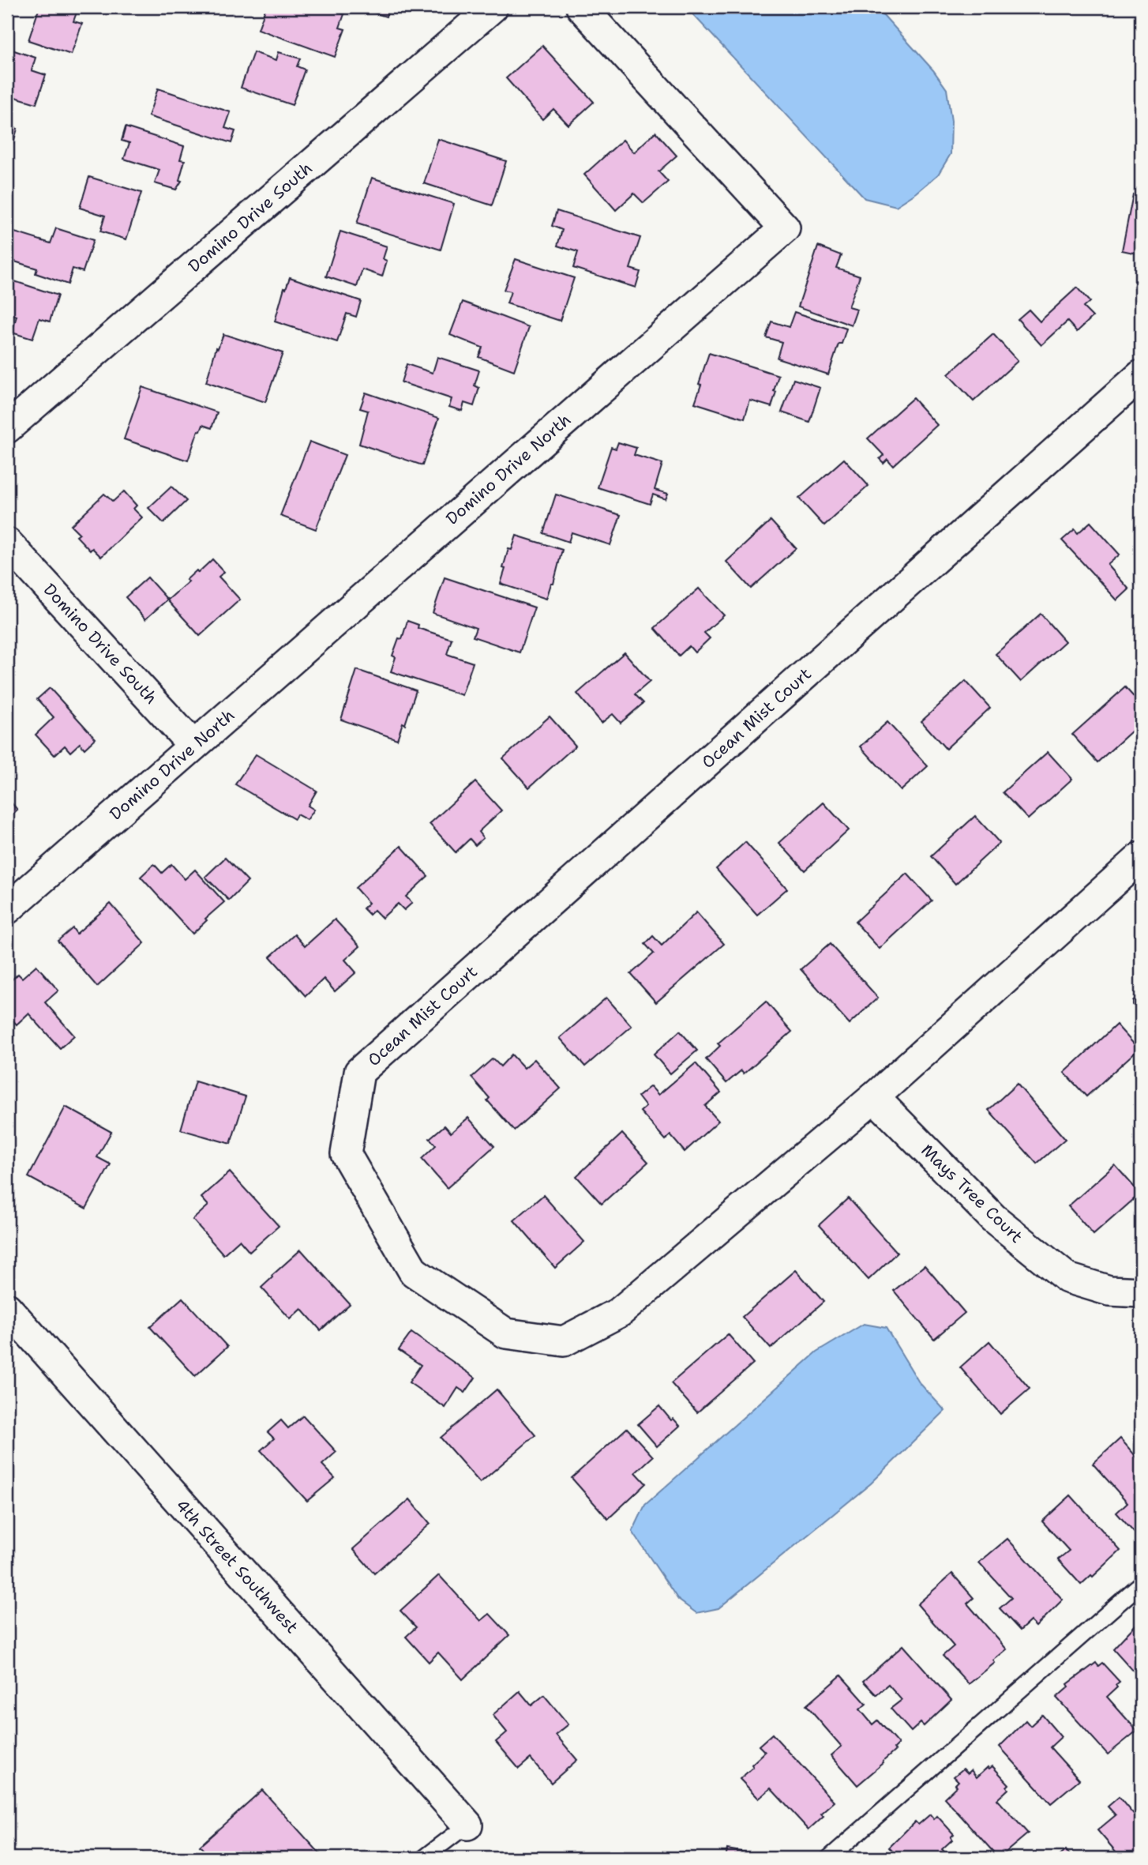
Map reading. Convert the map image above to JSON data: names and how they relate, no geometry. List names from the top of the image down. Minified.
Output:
{"streets":{"street":["Domino Drive South","Domino Drive North","Ocean Mist Court","Mays Tree Court","4th Street Southwest"]},"crossings":[["Domino Drive South","Domino Drive North"],["Ocean Mist Court","Mays Tree Court"]]}
